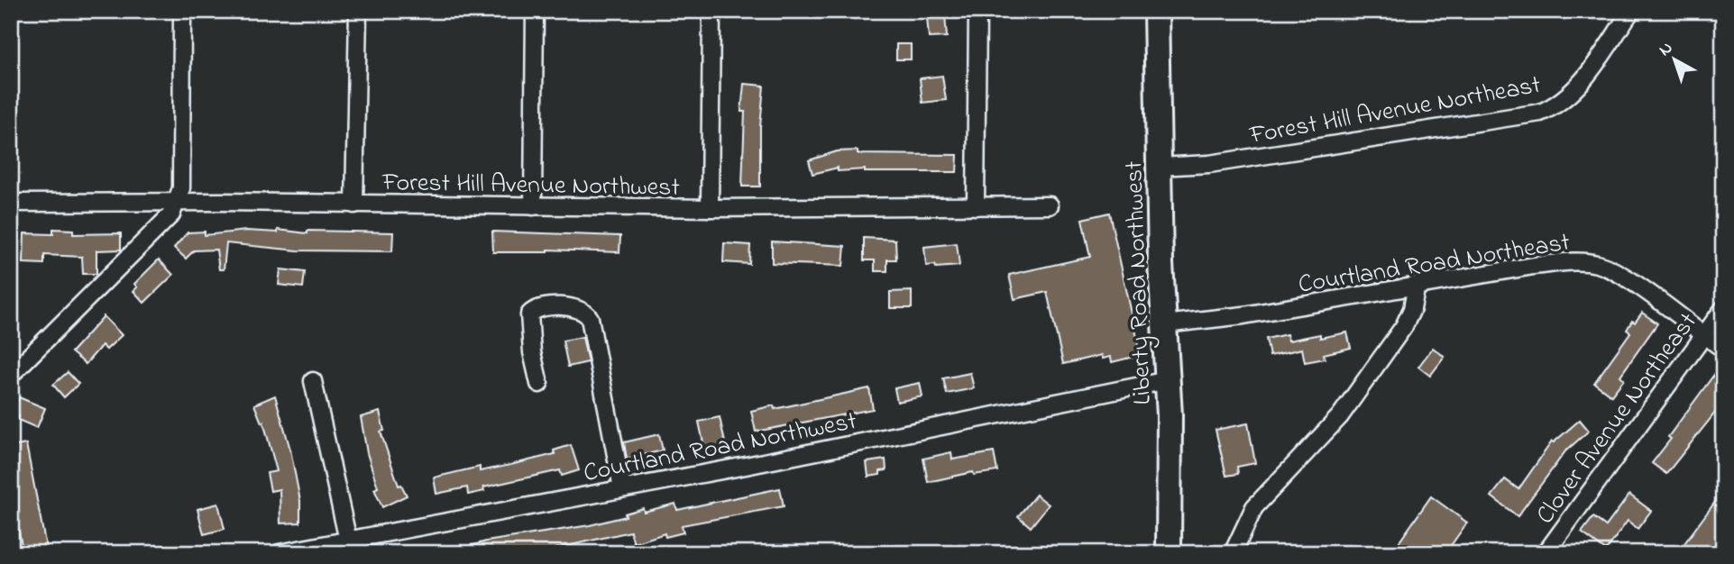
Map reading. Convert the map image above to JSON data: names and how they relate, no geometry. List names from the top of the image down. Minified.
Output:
{"streets":{"street":["Forest Hill Avenue Northeast","Forest Hill Avenue Northwest","Courtland Road Northeast","Liberty Road Northwest","Clover Avenue Northeast","Courtland Road Northwest"]},"crossings":[["Forest Hill Avenue Northeast","Liberty Road Northwest"],["Courtland Road Northeast","Liberty Road Northwest"],["Courtland Road Northeast","Clover Avenue Northeast"],["Liberty Road Northwest","Courtland Road Northwest"]],"north":"top left"}
